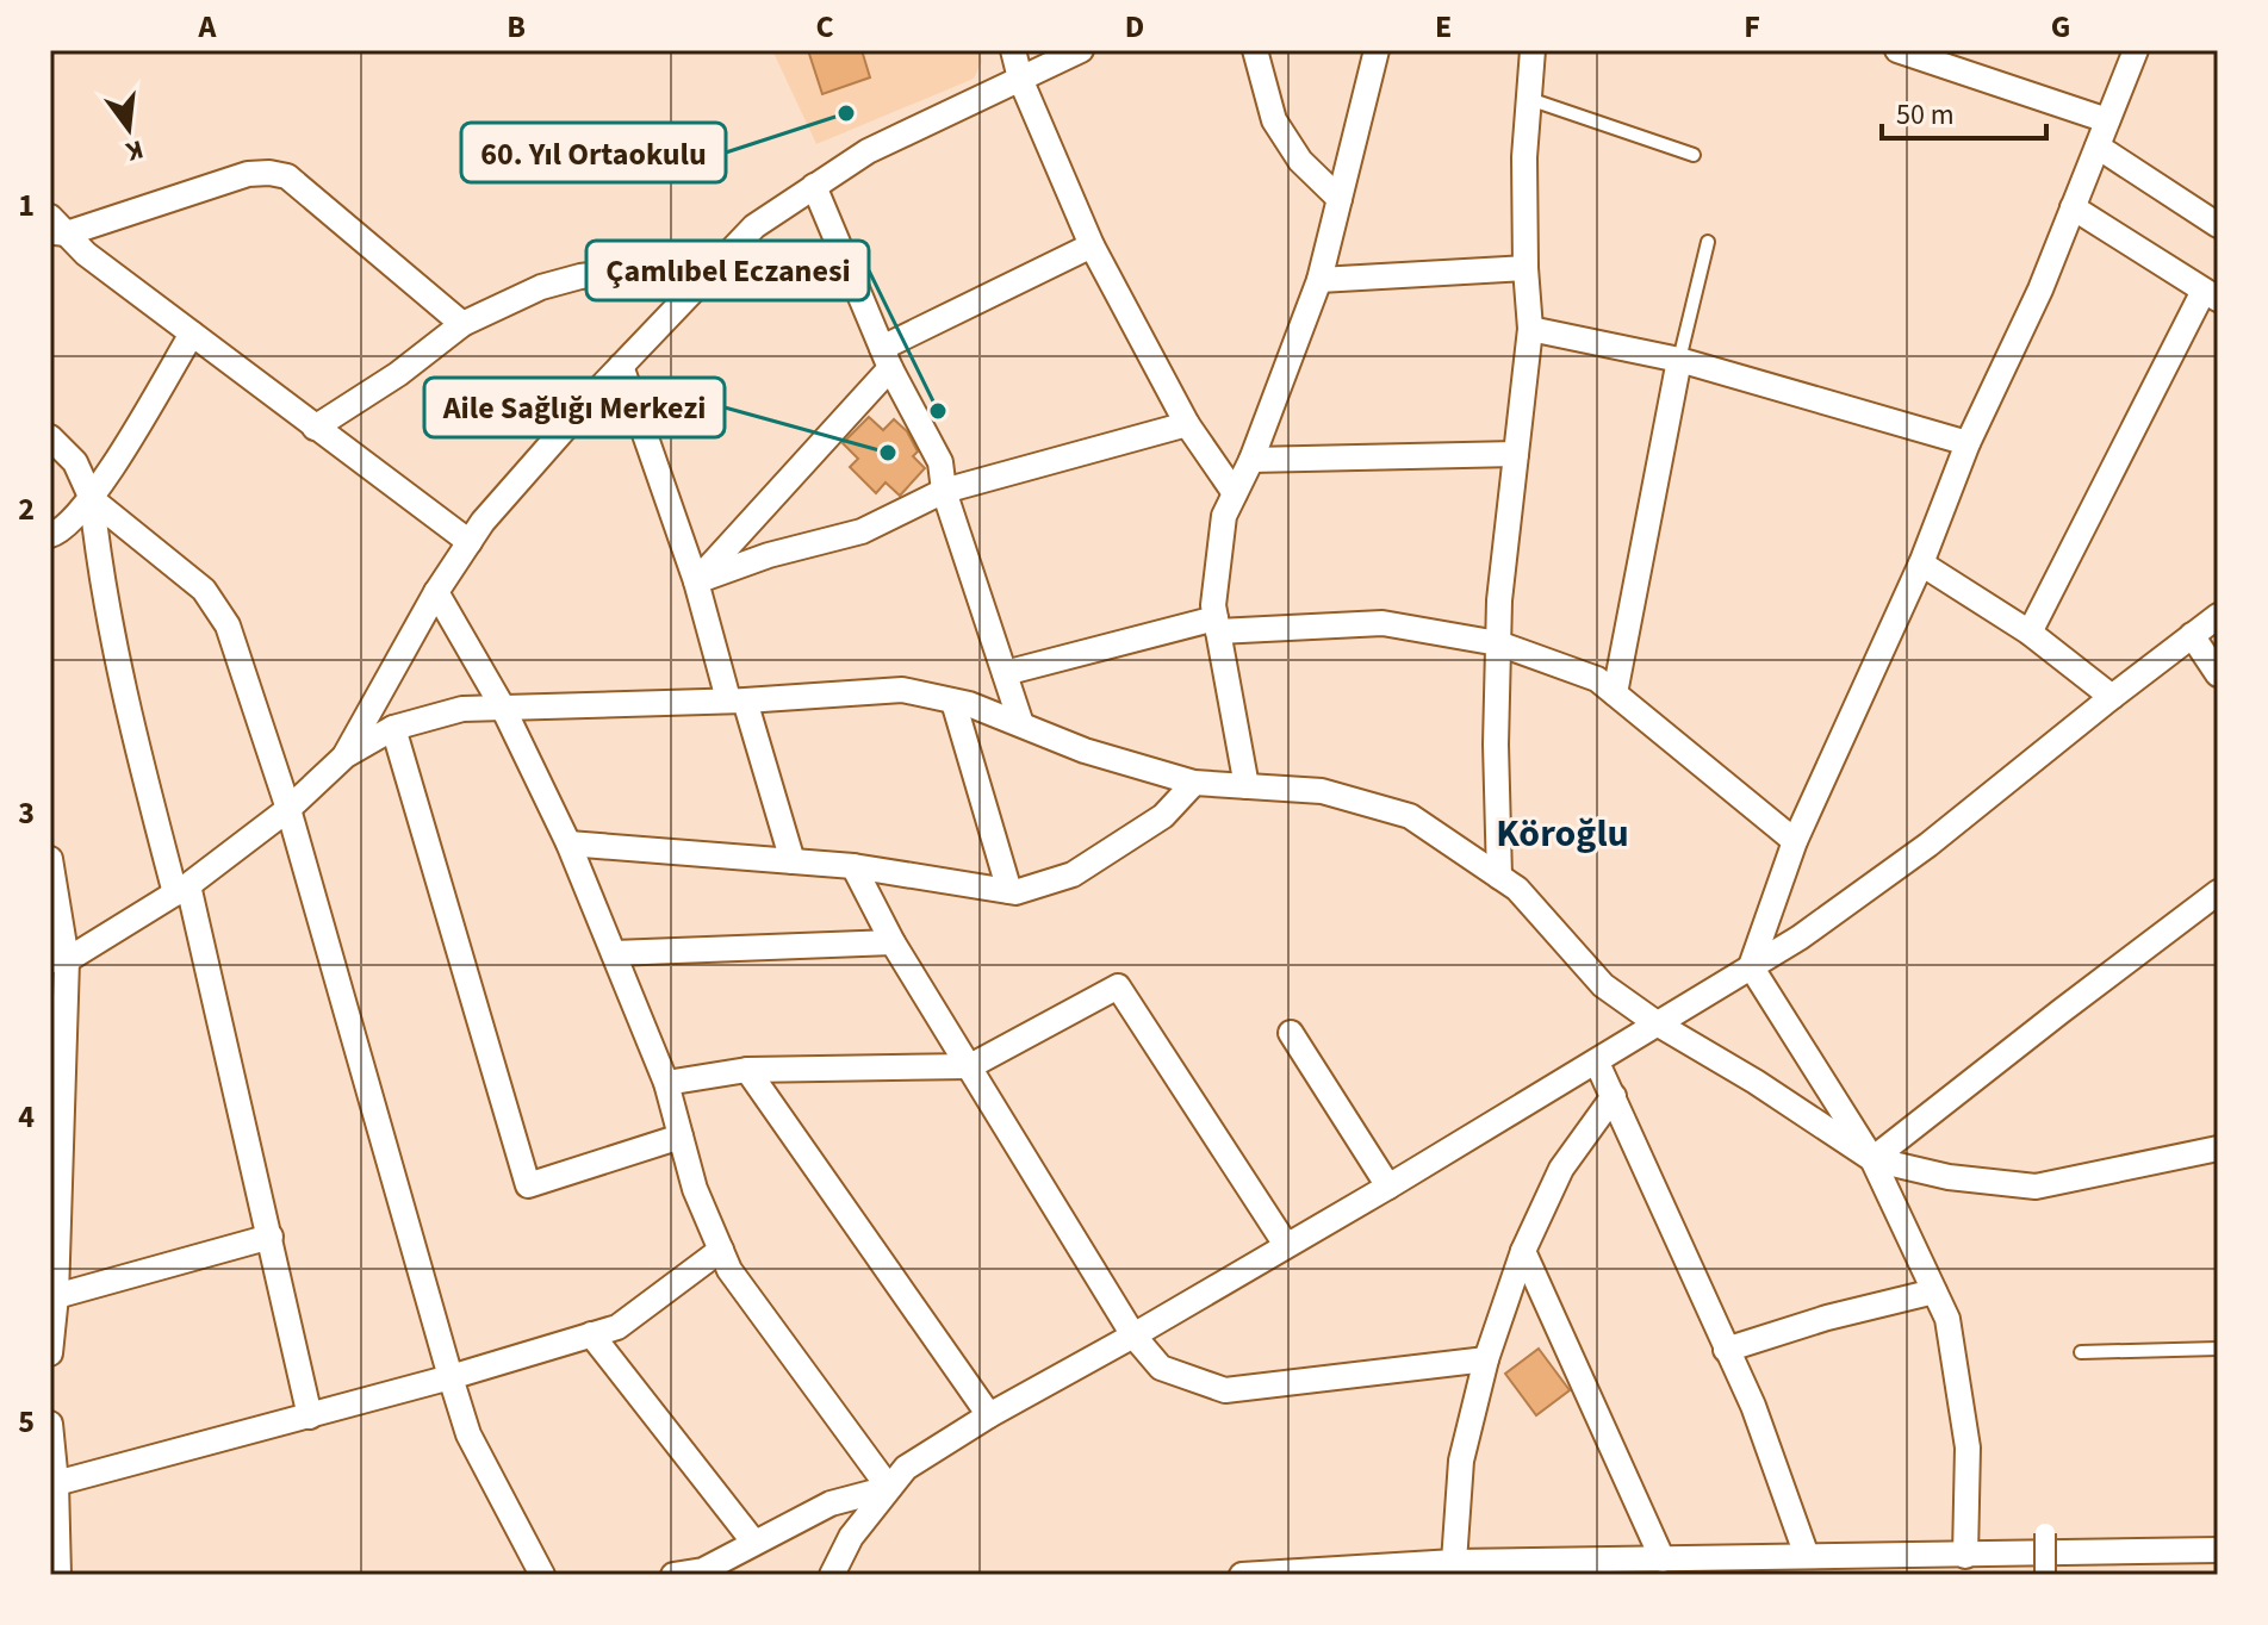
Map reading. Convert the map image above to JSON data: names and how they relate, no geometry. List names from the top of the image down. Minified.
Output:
{"districts":["Köroğlu"],"places":["60. Yıl Ortaokulu","Çamlıbel Eczanesi","Aile Sağlığı Merkezi"],"scale_bar":"50 m","north":"bottom","grid":{"columns":["A","B","C","D","E","F","G"],"rows":["1","2","3","4","5"]}}
